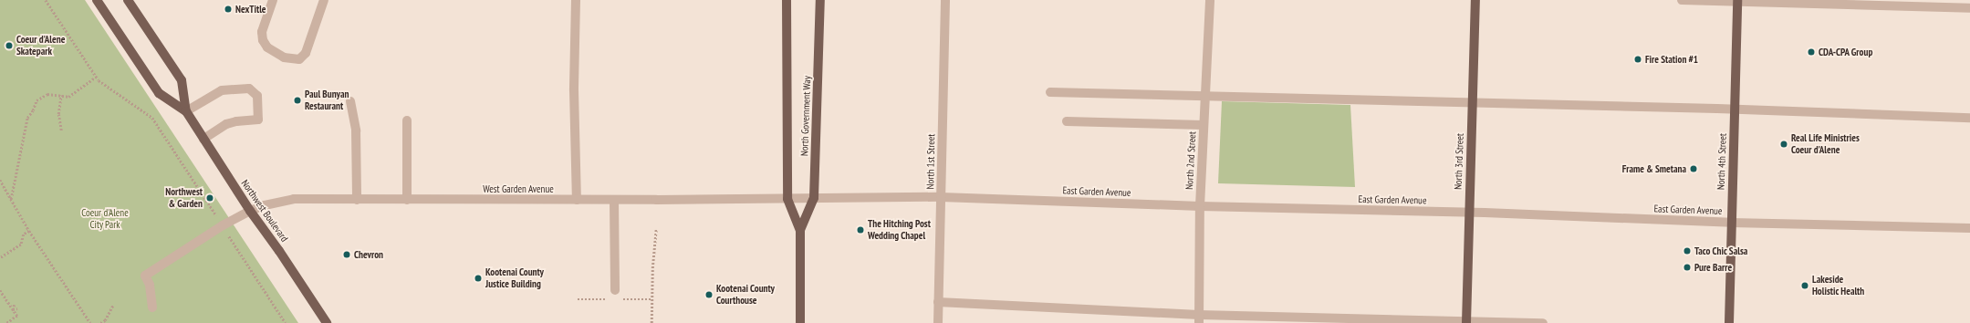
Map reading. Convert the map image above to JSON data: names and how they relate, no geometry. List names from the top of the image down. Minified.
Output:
{"streets":{"main road":["North Government Way","North 3rd Street","North 4th Street","Northwest Boulevard"],"street":["North 2nd Street","North 1st Street","West Garden Avenue","East Garden Avenue"]},"crossings":[["North Government Way","West Garden Avenue"],["North Government Way","East Garden Avenue"],["North 2nd Street","East Garden Avenue"],["North 1st Street","East Garden Avenue"],["North 3rd Street","East Garden Avenue"],["North 4th Street","East Garden Avenue"],["West Garden Avenue","East Garden Avenue"],["West Garden Avenue","Northwest Boulevard"]],"parks":["Coeur d'Alene City Park"],"places":["NexTitle","Coeur d'Alene Skatepark","CDA-CPA Group","Fire Station #1","Paul Bunyan Restaurant","Real Life Ministries Coeur d'Alene","Frame & Smetana","Northwest & Garden","The Hitching Post Wedding Chapel","Taco Chic Salsa","Chevron","Pure Barre","Kootenai County Justice Building","Lakeside Holistic Health","Kootenai County Courthouse"]}
